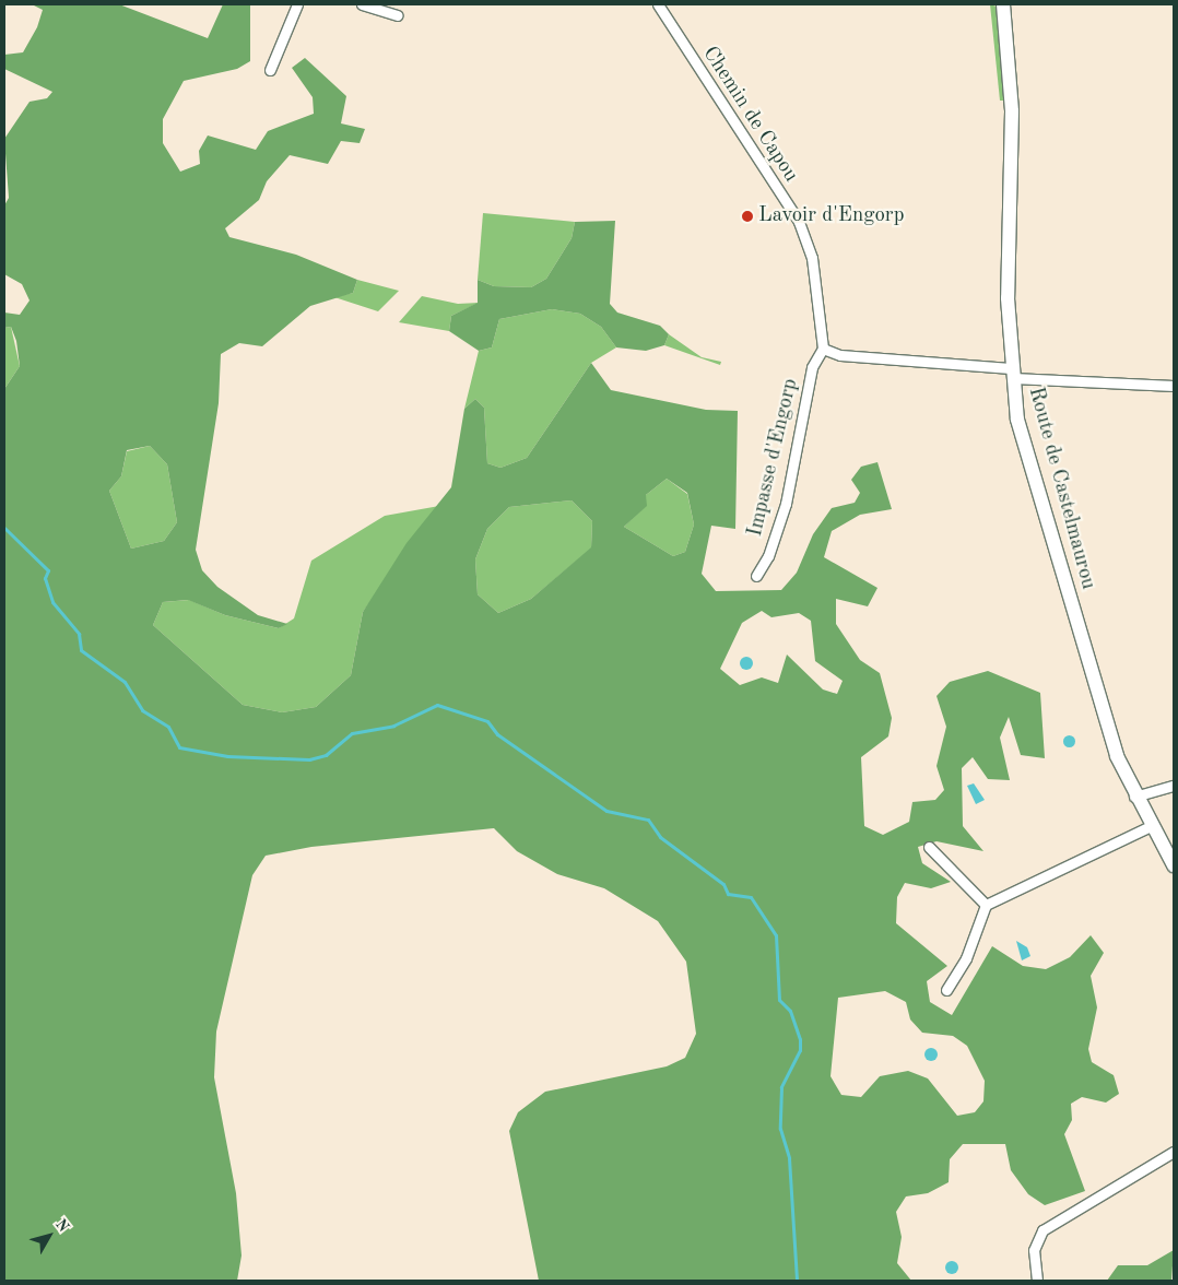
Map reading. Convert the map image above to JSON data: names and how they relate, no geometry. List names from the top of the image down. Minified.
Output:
{"streets":{"street":["Chemin de Capou","Impasse d'Engorp","Route de Castelmaurou"]},"crossings":[["Chemin de Capou","Impasse d'Engorp"]],"places":["Lavoir d'Engorp"],"north":"top right"}
